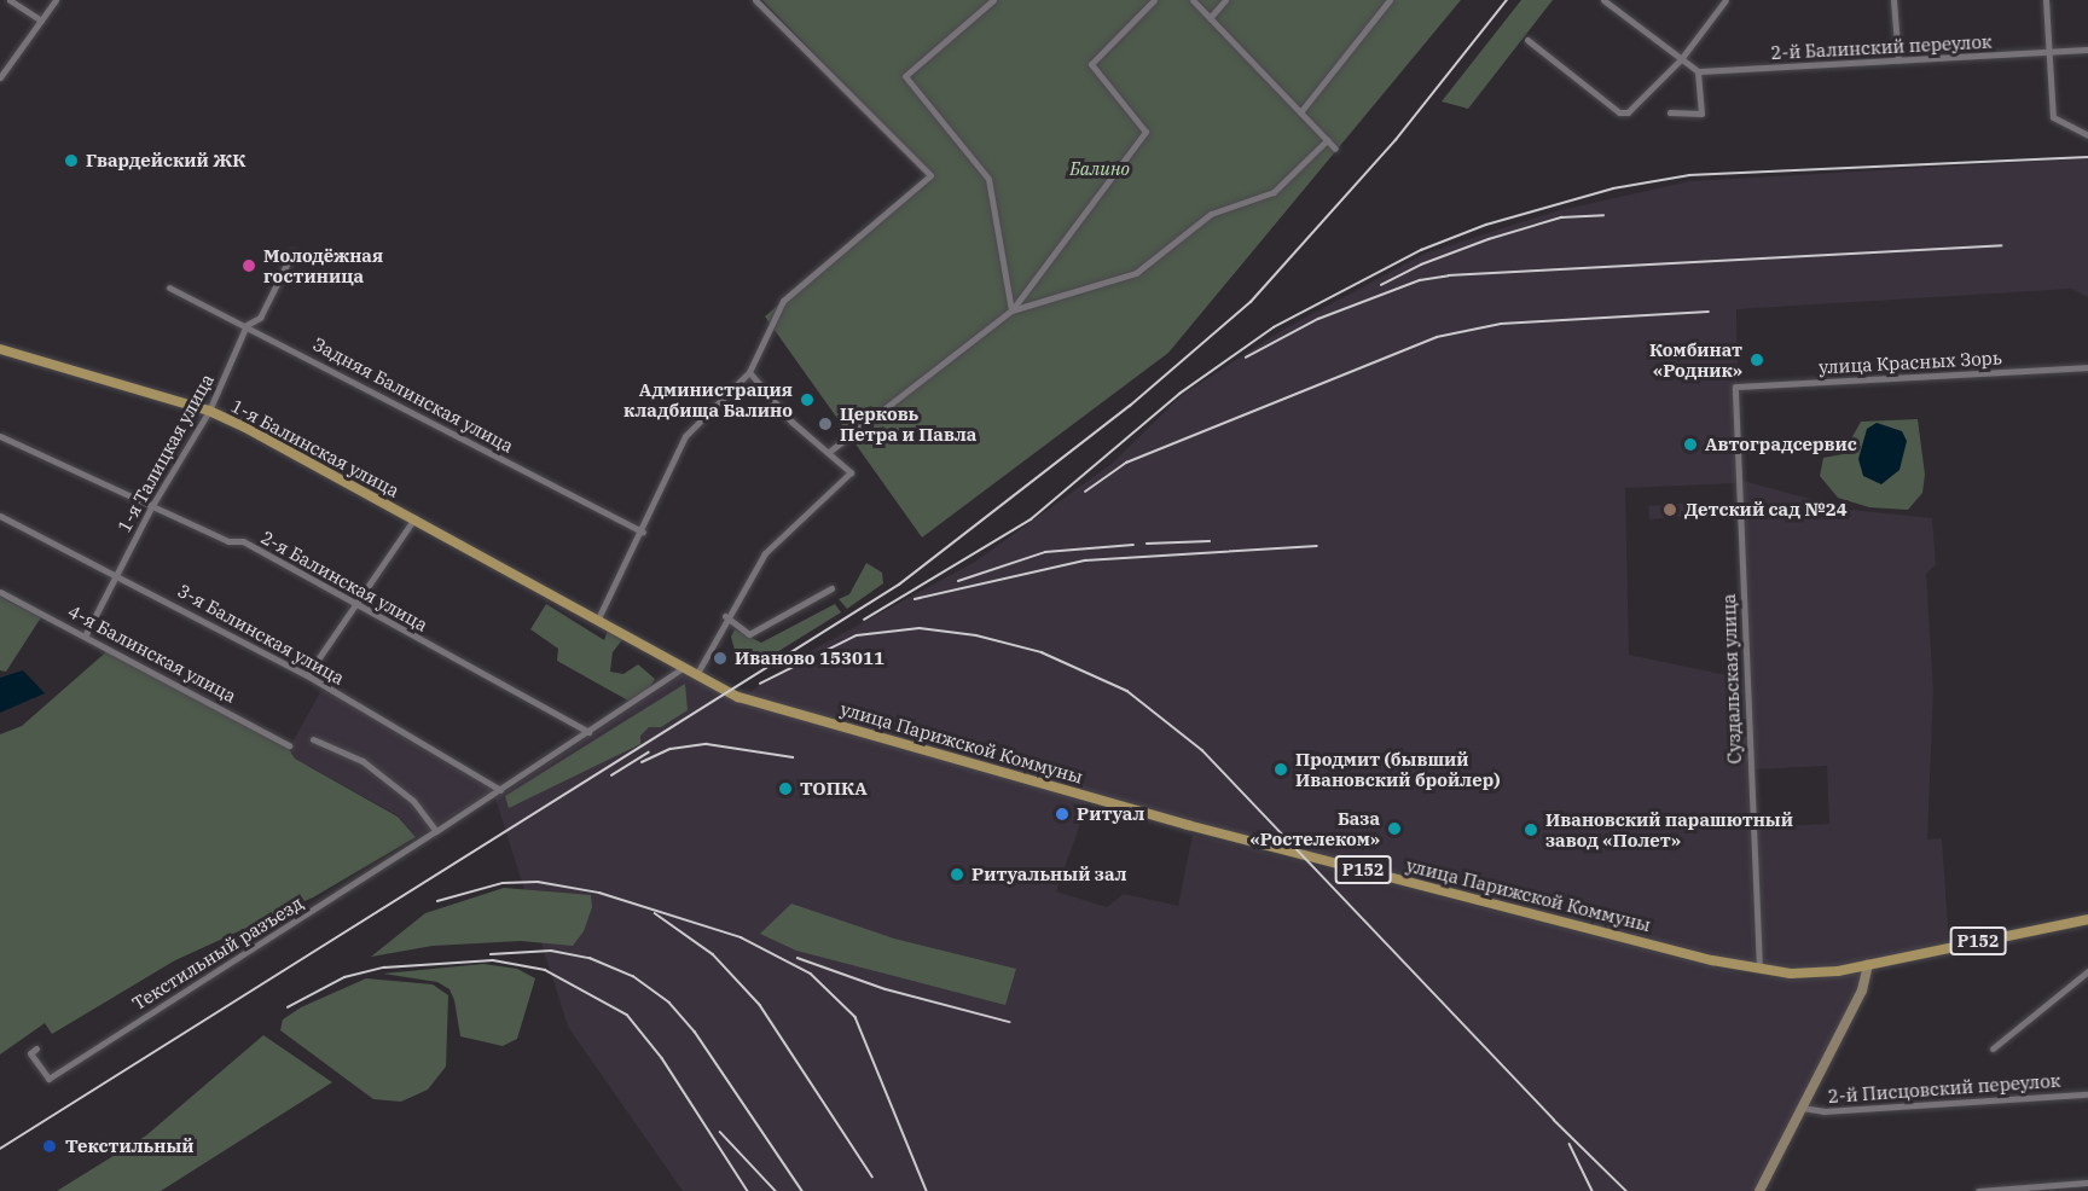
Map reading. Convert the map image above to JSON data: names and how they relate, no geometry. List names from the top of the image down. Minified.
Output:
{"streets":{"main road":["1-я Балинская улица","улица Парижской Коммуны","Р152"],"street":["2-й Балинский переулок","улица Красных Зорь","Задняя Балинская улица","1-я Талицкая улица","2-я Балинская улица","3-я Балинская улица","4-я Балинская улица","Суздальская улица","Текстильный разъезд","2-й Писцовский переулок"]},"crossings":[["улица Красных Зорь","Суздальская улица"],["Задняя Балинская улица","1-я Талицкая улица"],["1-я Балинская улица","1-я Талицкая улица"],["1-я Балинская улица","улица Парижской Коммуны"],["1-я Талицкая улица","2-я Балинская улица"],["1-я Талицкая улица","3-я Балинская улица"],["1-я Талицкая улица","4-я Балинская улица"],["Суздальская улица","улица Парижской Коммуны"]],"parks":["Балино"],"places":["Гвардейский ЖК","Молодёжная гостиница","Комбинат «Родник»","Администрация кладбища Балино","Церковь Петра и Павла","Автоградсервис","Детский сад №24","Иваново 153011","Продмит (бывший Ивановский бройлер)","ТОПКА","Ритуал","База «Ростелеком»","Ивановский парашютный завод «Полет»","Ритуальный зал","Текстильный"]}
